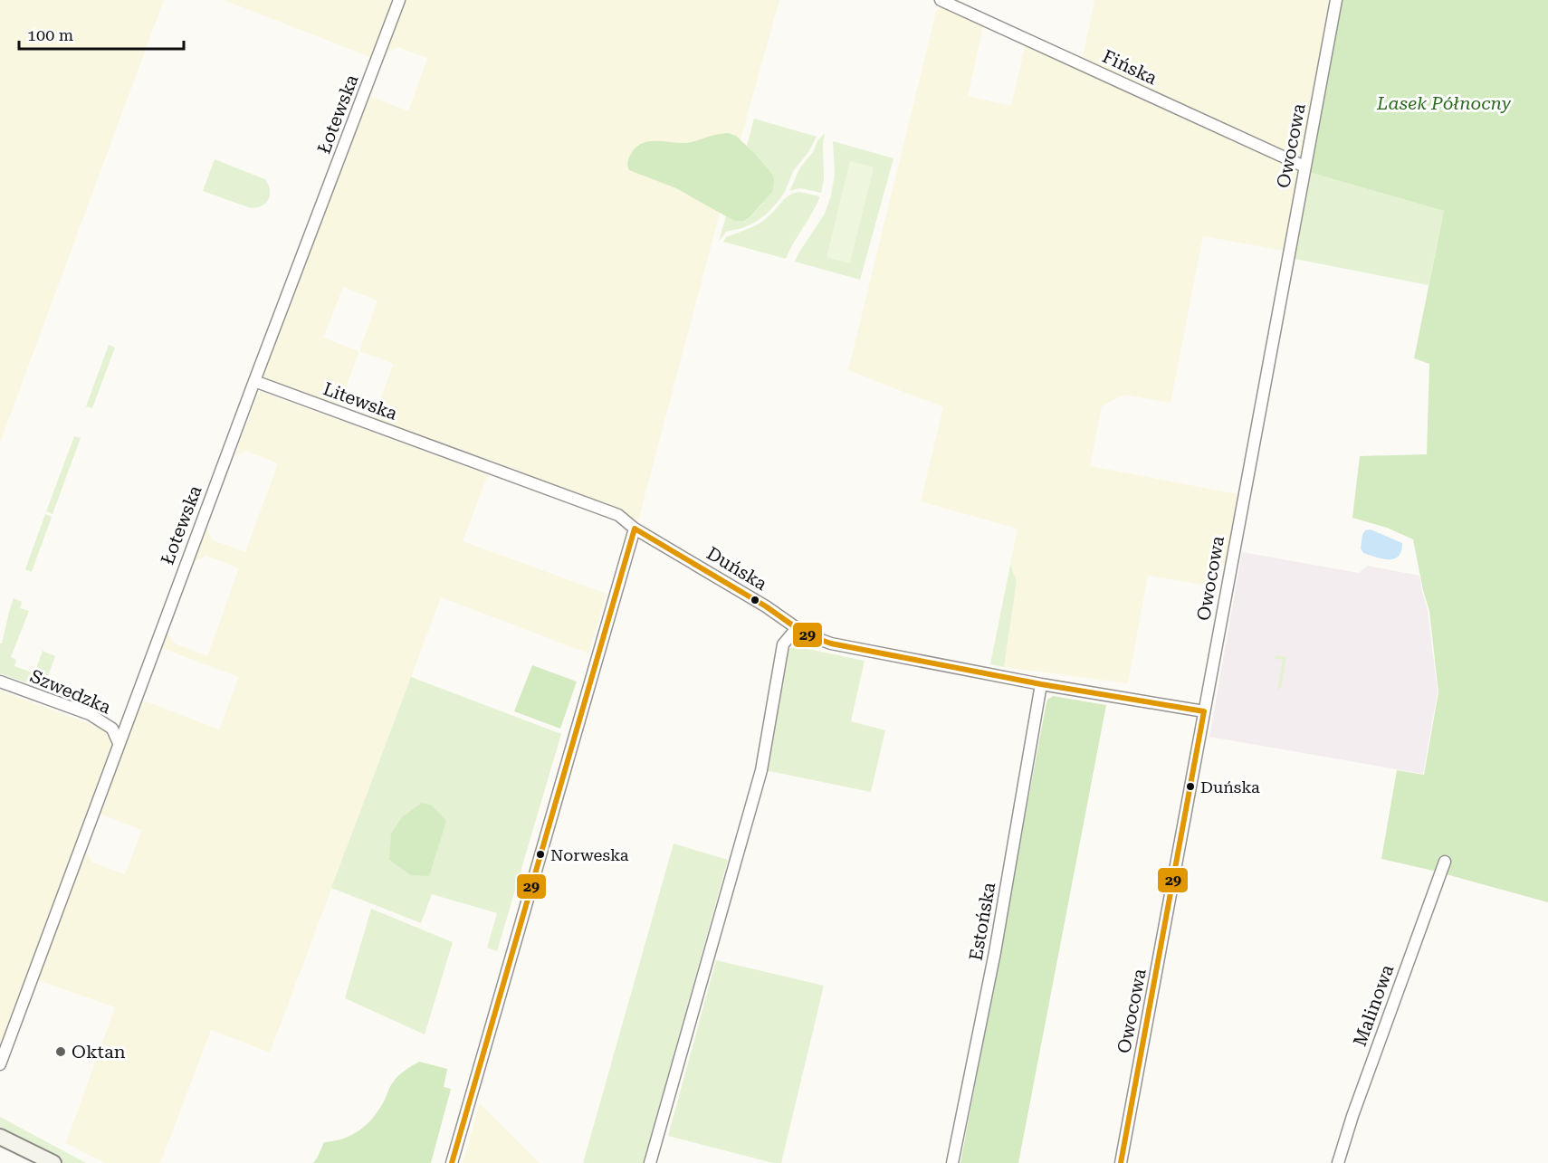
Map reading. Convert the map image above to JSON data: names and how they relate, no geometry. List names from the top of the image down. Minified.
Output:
{"streets":{"street":["Fińska","Łotewska","Owocowa","Litewska","Duńska","Szwedzka","Estońska","Malinowa"]},"crossings":[["Fińska","Owocowa"],["Łotewska","Litewska"],["Łotewska","Szwedzka"],["Owocowa","Duńska"],["Litewska","Duńska"],["Duńska","Estońska"]],"parks":["Lasek Północny"],"places":["Duńska","Norweska","Oktan"],"lines":["transit line 29"],"scale_bar":"100 m"}
